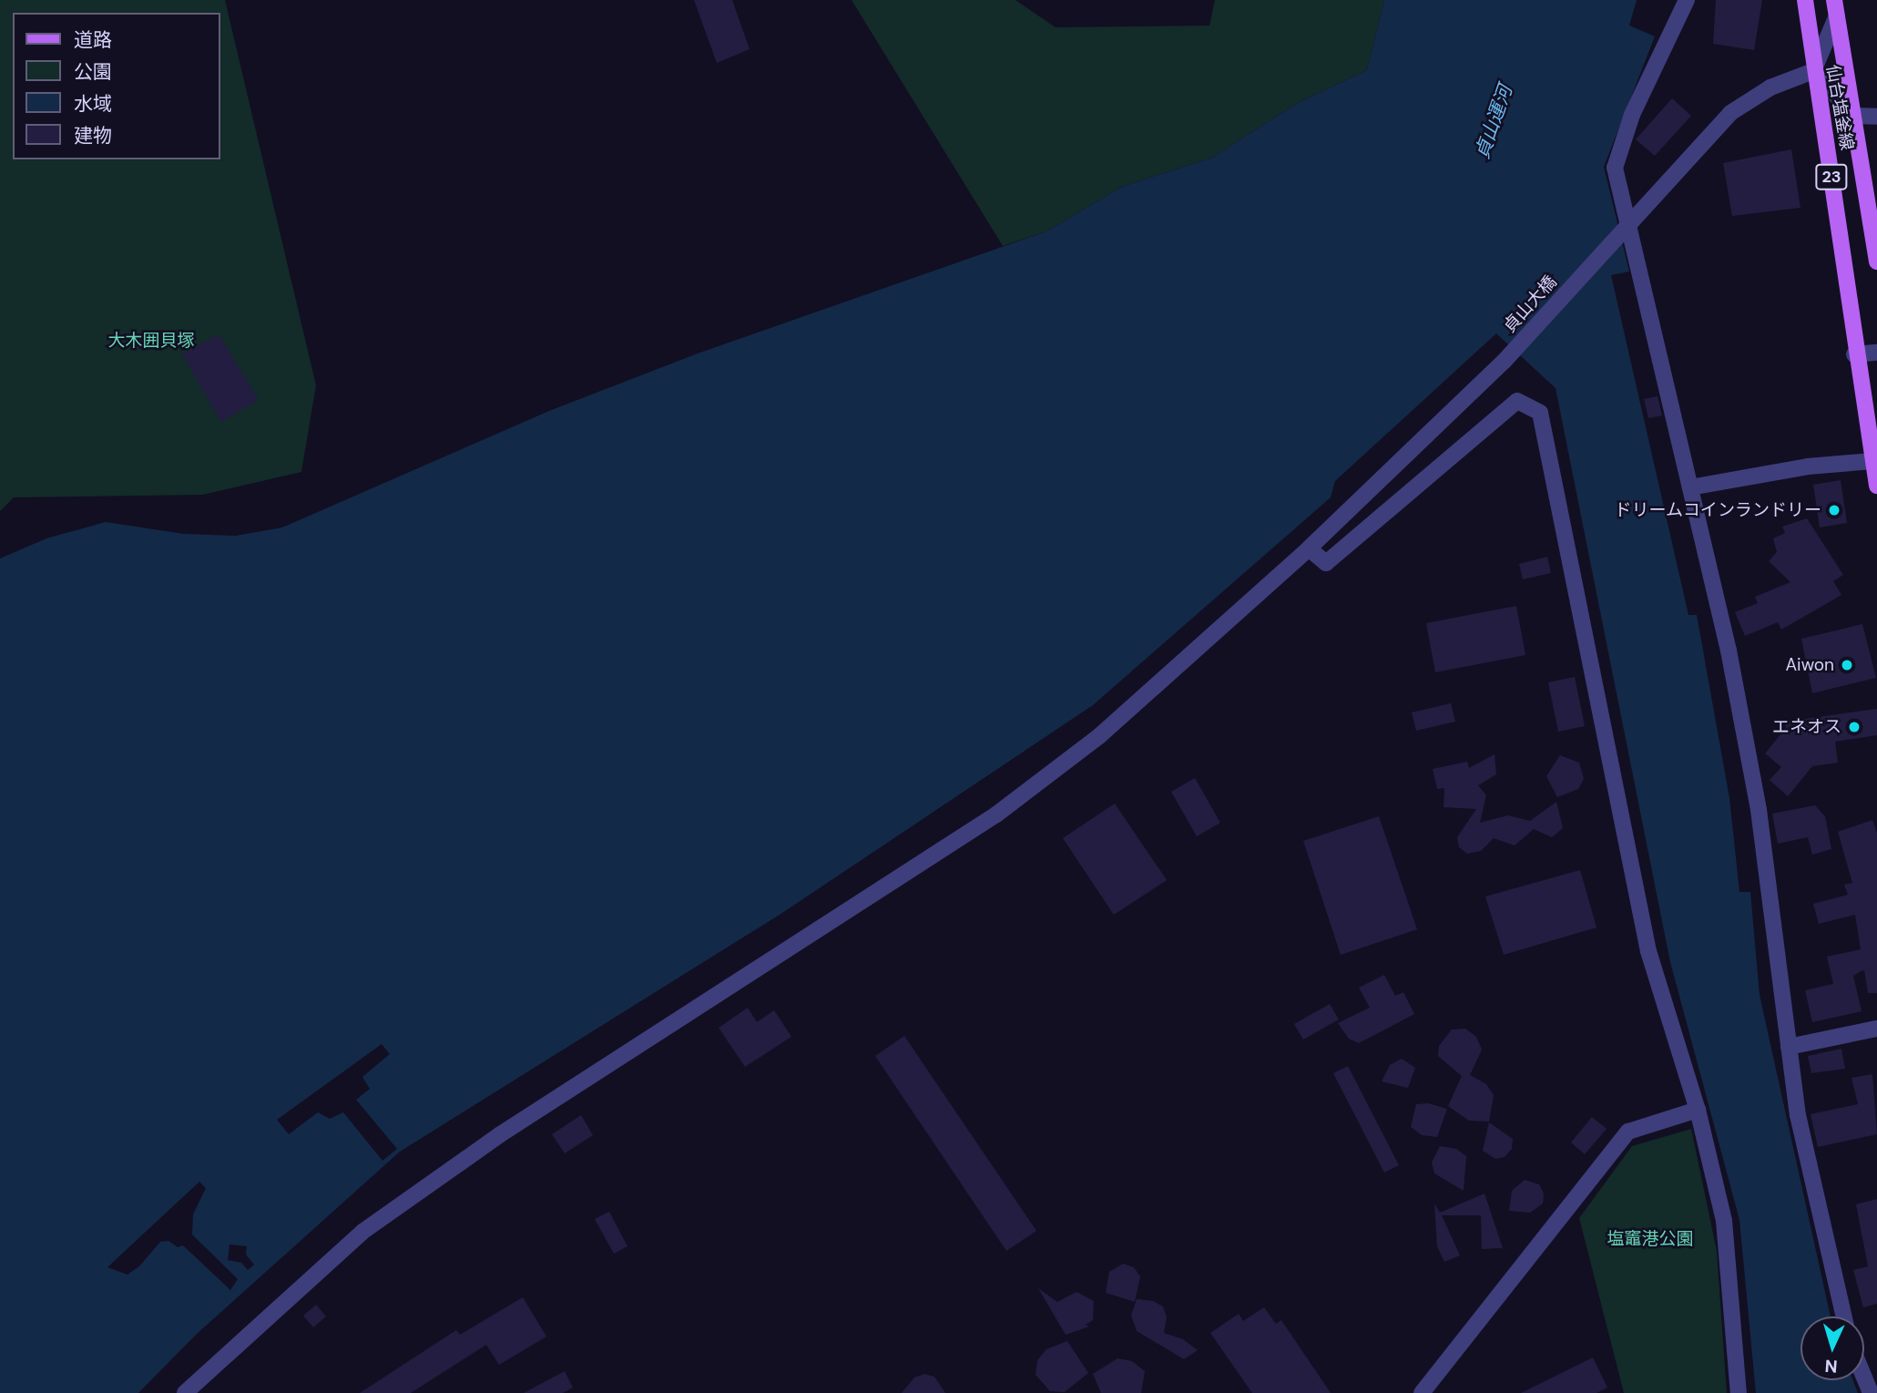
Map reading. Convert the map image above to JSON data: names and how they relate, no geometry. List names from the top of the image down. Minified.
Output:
{"streets":{"main road":["仙台塩釜線","23"],"street":["貞山大橋"]},"crossings":[["仙台塩釜線","貞山大橋"]],"water":["貞山運河"],"parks":["大木囲貝塚","塩竈港公園"],"places":["ドリームコインランドリー","Aiwon","エネオス"],"legend":["道路","公園","水域","建物"],"north":"bottom"}
